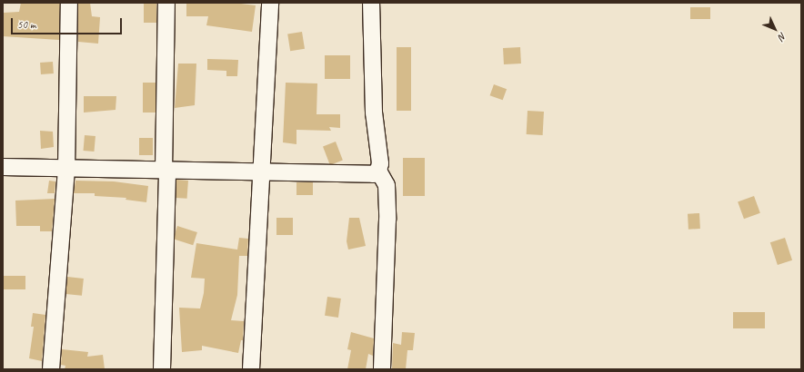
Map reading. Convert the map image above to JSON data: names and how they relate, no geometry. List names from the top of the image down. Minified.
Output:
{"scale_bar":"50 m","north":"bottom right"}
